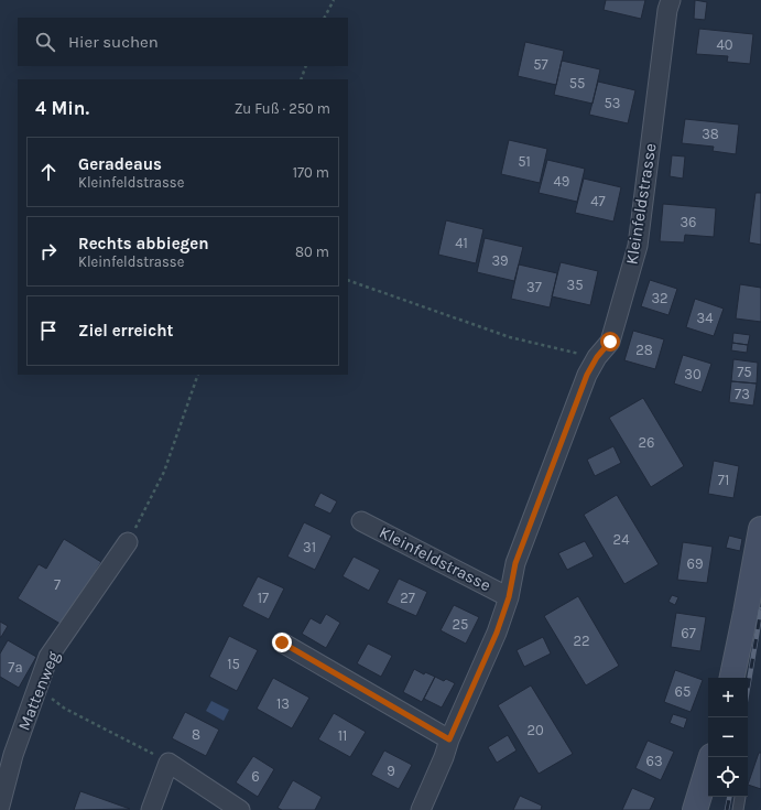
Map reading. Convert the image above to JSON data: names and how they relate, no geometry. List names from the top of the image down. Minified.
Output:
{"streets":{"street":["Kleinfeldstrasse","Mattenweg"]},"house_numbers":["40","57","55","53","38","51","49","47","36","41","39","35","37","32","34","28","75","30","73","26","71","24","31","69","7","17","27","25","67","22","15","7a","65","13","20","8","11","63","9","6"],"page":{"search":"Hier suchen","heading":["4 Min.","Zu Fuß · 250 m"],"list":[["Geradeaus","Kleinfeldstrasse","170 m"],["Rechts abbiegen","Kleinfeldstrasse","80 m"],"Ziel erreicht"],"map_buttons":["+","−"]}}
